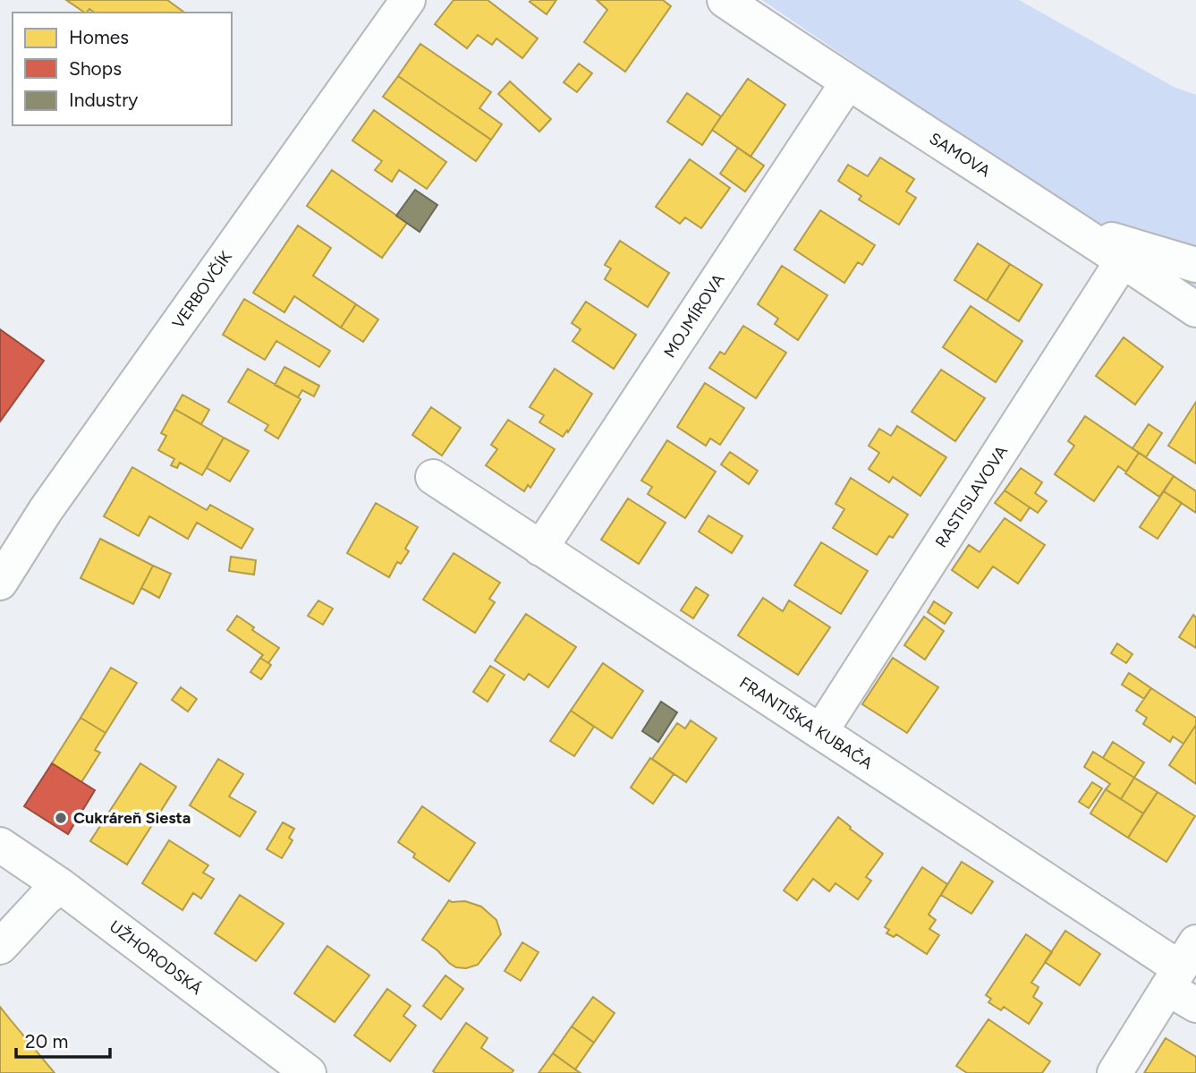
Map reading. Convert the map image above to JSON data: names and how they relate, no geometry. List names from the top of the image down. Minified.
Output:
{"streets":{"street":["SAMOVA","VERBOVČÍK","MOJMÍROVA","RASTISLAVOVA","FRANTIŠKA KUBAČA","UŽHORODSKÁ"]},"crossings":[["SAMOVA","MOJMÍROVA"],["SAMOVA","RASTISLAVOVA"],["MOJMÍROVA","FRANTIŠKA KUBAČA"],["RASTISLAVOVA","FRANTIŠKA KUBAČA"]],"places":["Cukráreň Siesta"],"legend":["Homes","Shops","Industry"],"scale_bar":"20 m"}
